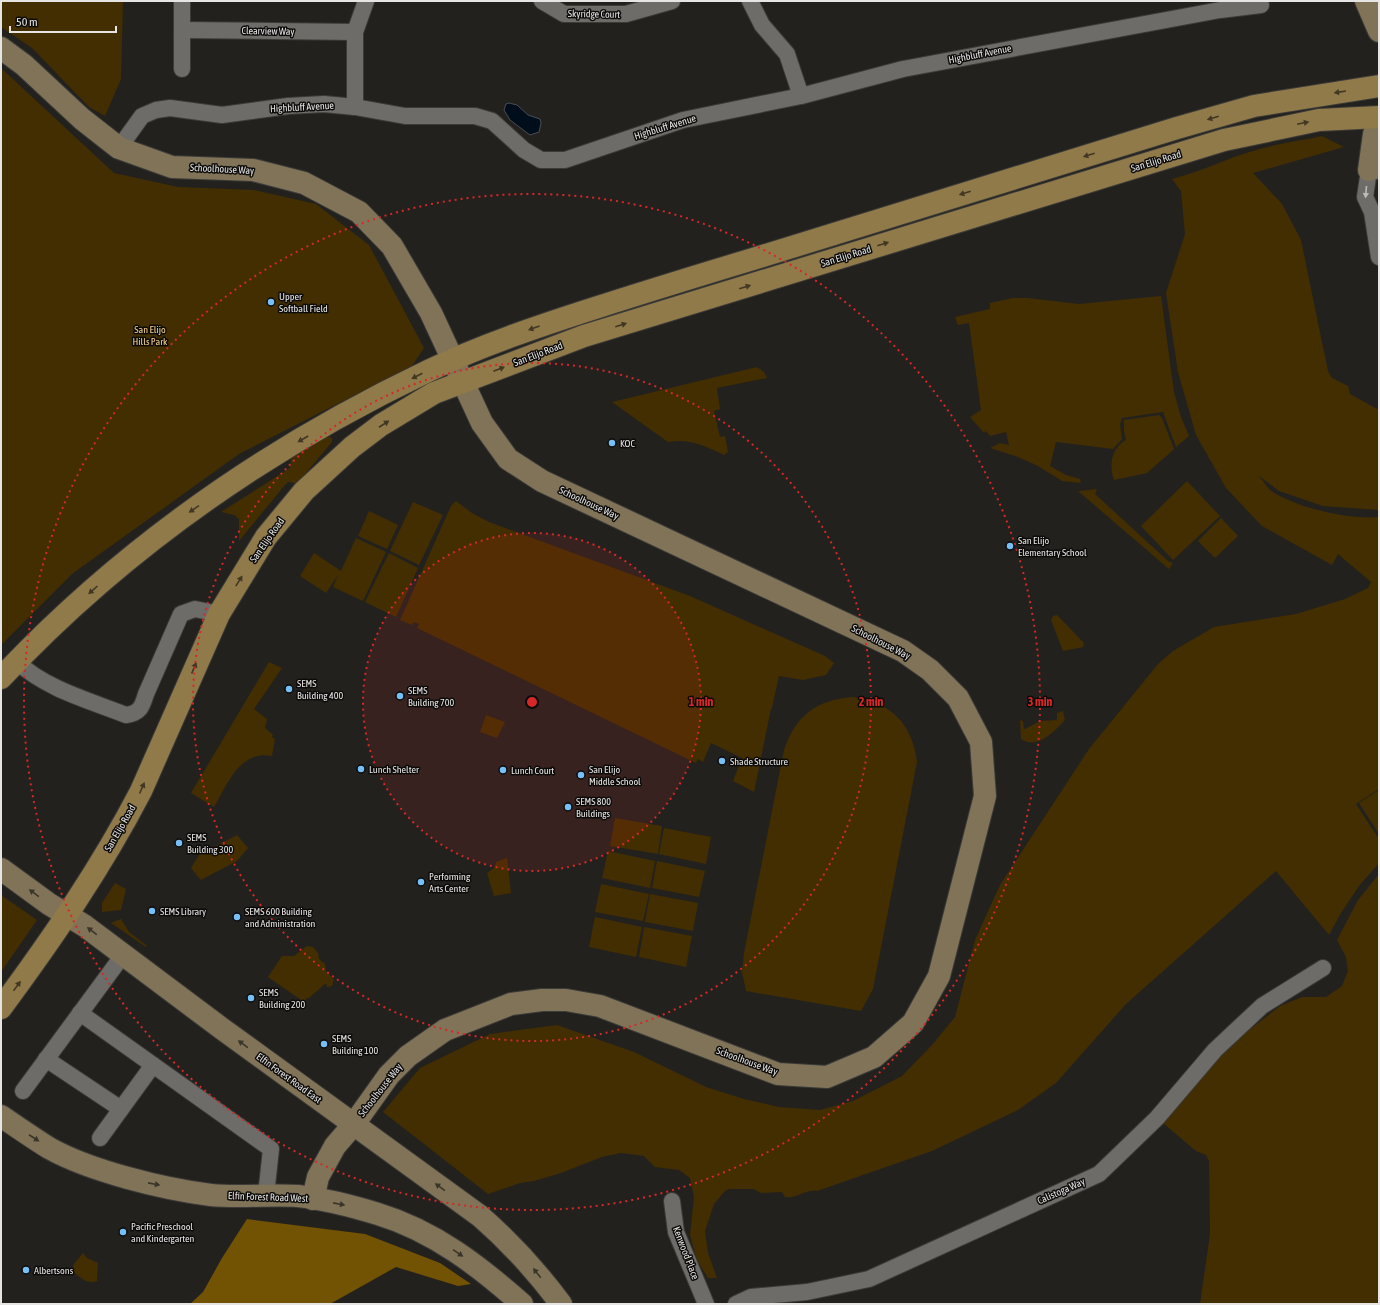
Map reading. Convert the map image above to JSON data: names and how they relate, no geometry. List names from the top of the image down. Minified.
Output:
{"streets":{"main road":["San Elijo Road"],"street":["Skyridge Court","Clearview Way","Highbluff Avenue","Schoolhouse Way","Elfin Forest Road East","Calistoga Way","Elfin Forest Road West","Kenwood Place"]},"crossings":[["Highbluff Avenue","Schoolhouse Way"],["San Elijo Road","Schoolhouse Way"],["San Elijo Road","Elfin Forest Road East"],["Schoolhouse Way","Elfin Forest Road East"],["Schoolhouse Way","Elfin Forest Road West"]],"one_way":["Elfin Forest Road East"],"parks":["San Elijo Hills Park"],"places":["Upper Softball Field","KOC","San Elijo Elementary School","SEMS Building 400","SEMS Building 700","Shade Structure","Lunch Shelter","Lunch Court","San Elijo Middle School","SEMS 800 Buildings","SEMS Building 300","Performing Arts Center","SEMS Library","SEMS 600 Building and Administration","SEMS Building 200","SEMS Building 100","Pacific Preschool and Kindergarten","Albertsons"],"scale_bar":"50 m","rings":["1 min","2 min","3 min"]}
